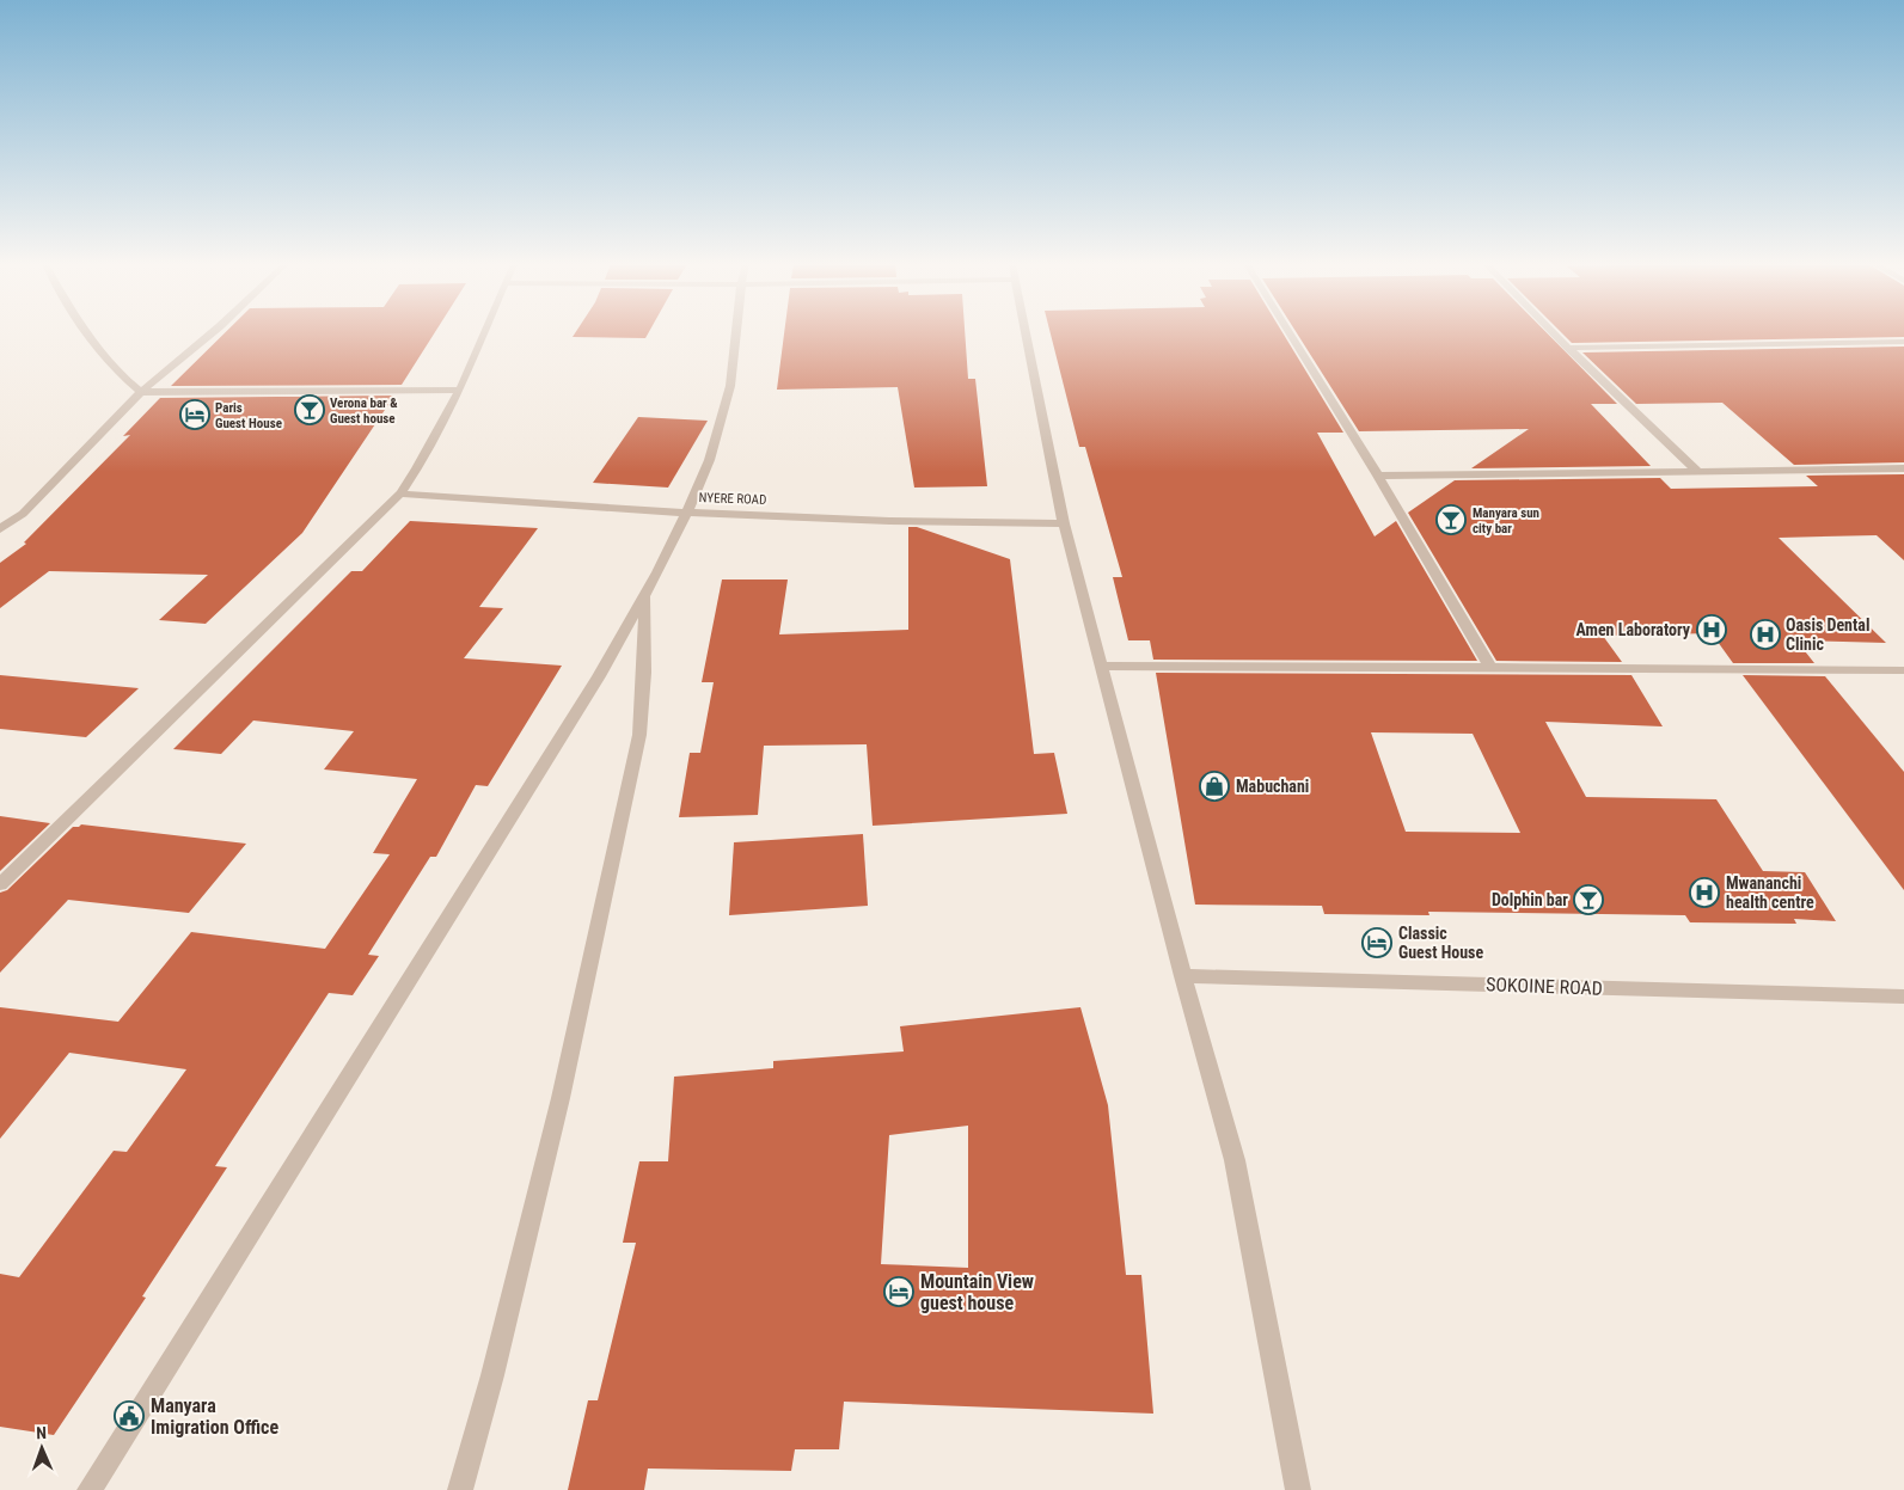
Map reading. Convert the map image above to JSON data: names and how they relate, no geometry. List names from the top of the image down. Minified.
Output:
{"streets":{"street":["NYERE ROAD","SOKOINE ROAD"]},"places":{"bar":["Verona bar & Guest house","Manyara sun city bar","Dolphin bar"],"hotel":["Paris Guest House","Classic Guest House","Mountain View guest house"],"hospital":["Amen Laboratory","Oasis Dental Clinic","Mwananchi health centre"],"shop":["Mabuchani"],"public building":["Manyara Imigration Office"]},"north":"top"}
